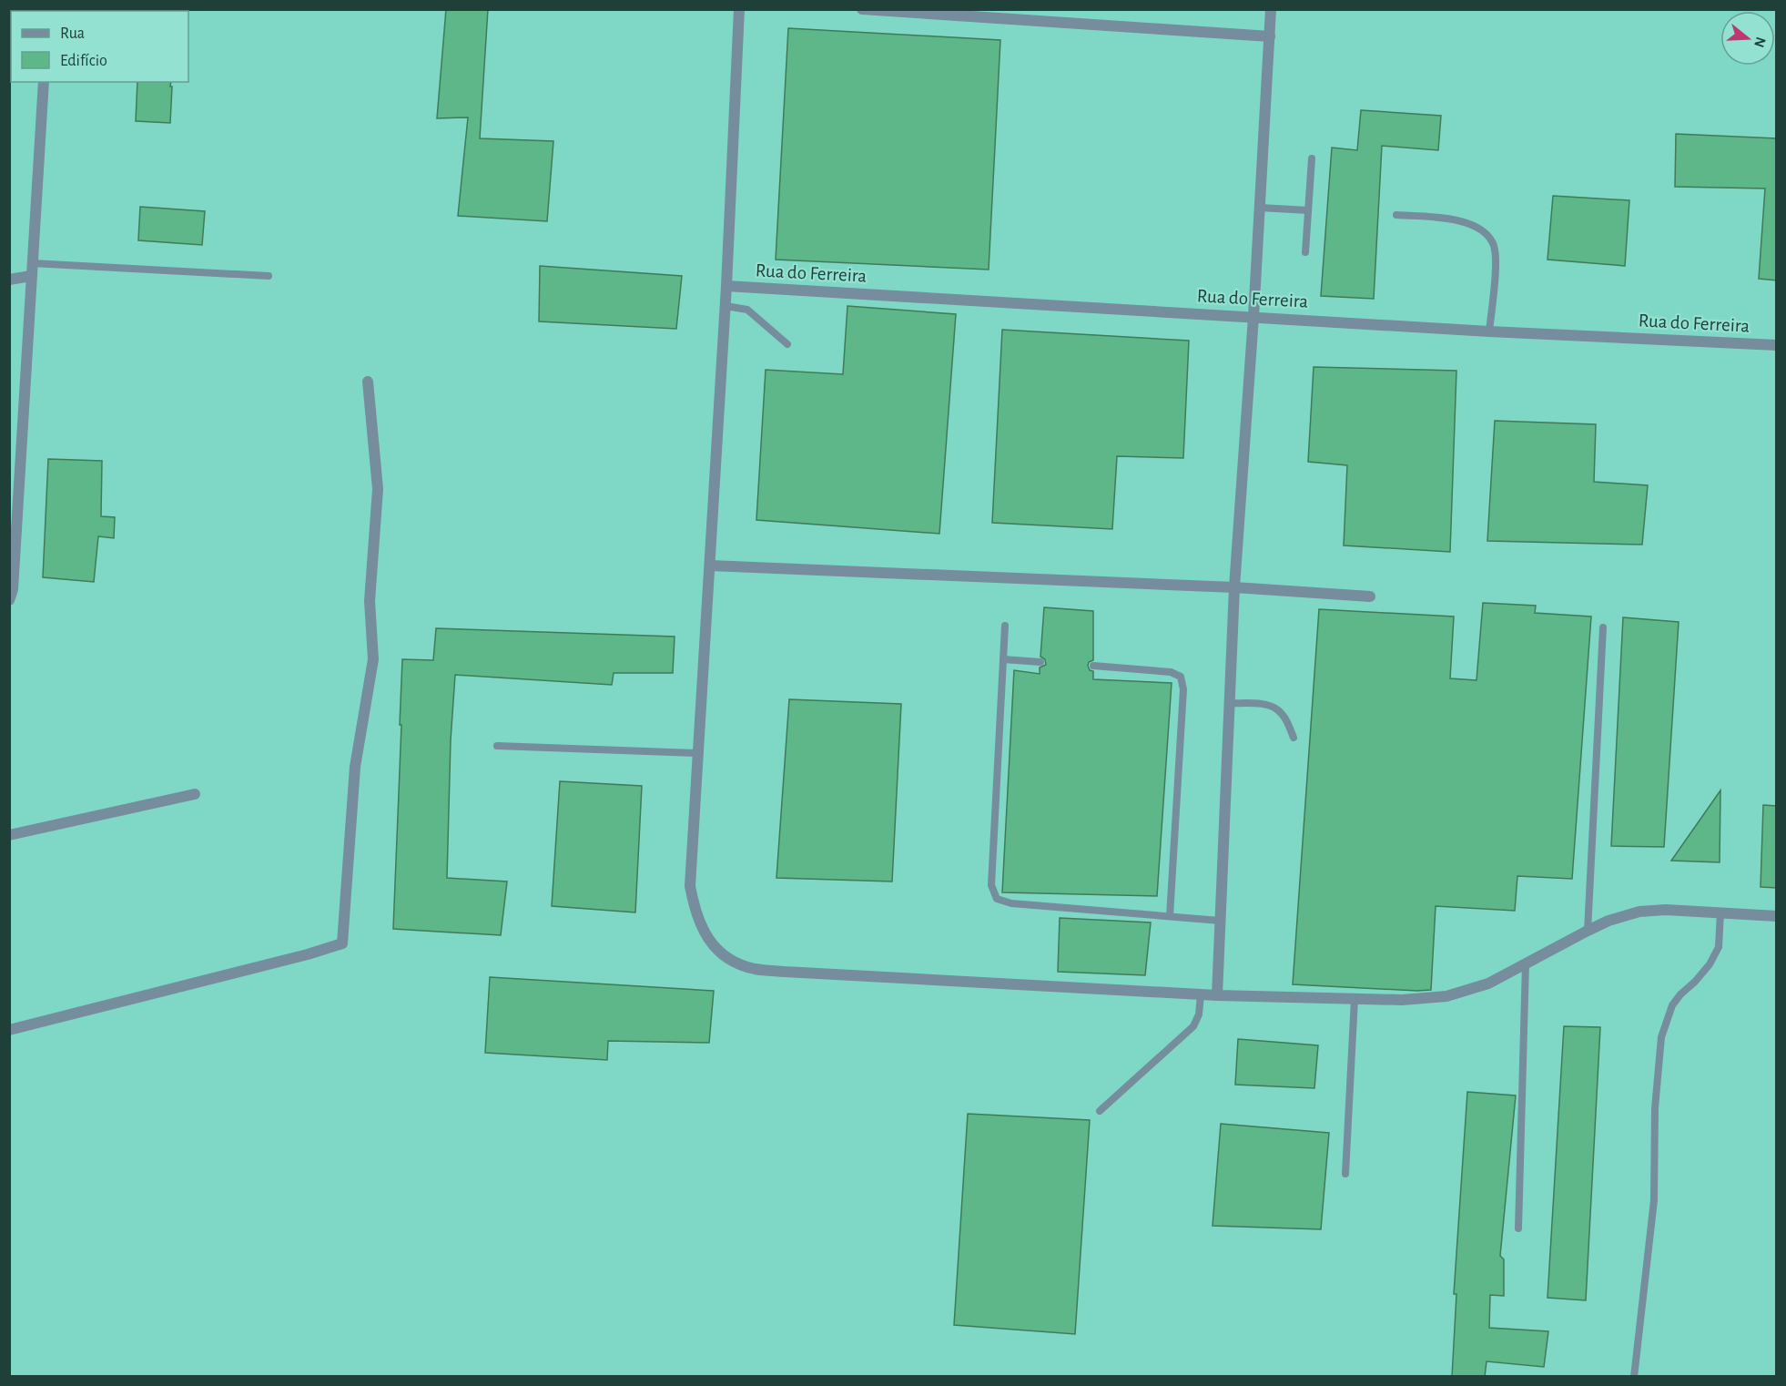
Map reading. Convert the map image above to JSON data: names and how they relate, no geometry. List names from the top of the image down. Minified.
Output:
{"streets":{"street":["Rua do Ferreira"]},"legend":["Rua","Edifício"],"north":"right"}
